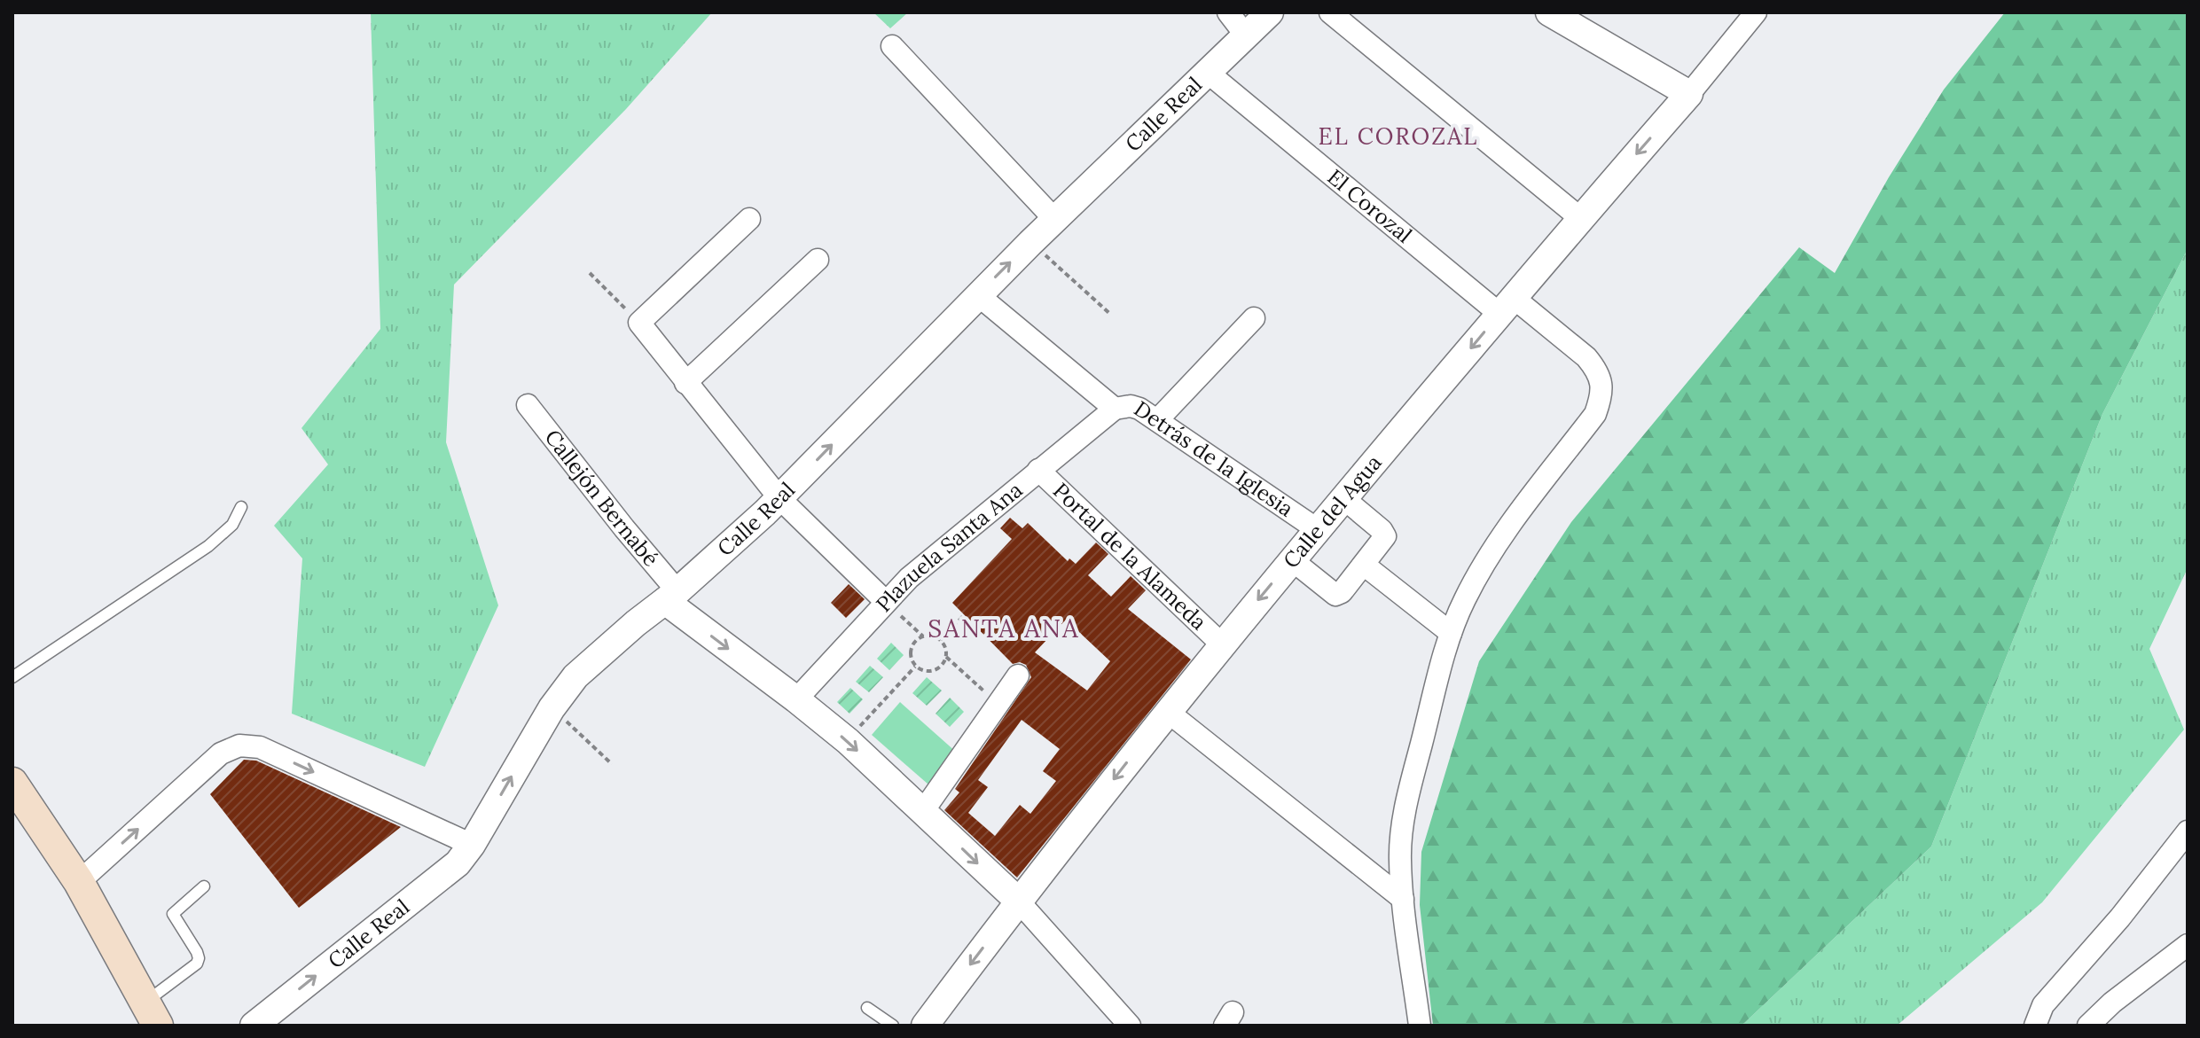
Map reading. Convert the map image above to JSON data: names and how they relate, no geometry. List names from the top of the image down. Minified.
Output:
{"streets":{"street":["Calle Real","El Corozal","Detrás de la Iglesia","Callejón Bernabé","Calle del Agua","Plazuela Santa Ana","Portal de la Alameda"]},"crossings":[["Calle Real","El Corozal"],["Calle Real","Detrás de la Iglesia"],["Calle Real","Callejón Bernabé"],["El Corozal","Calle del Agua"],["Detrás de la Iglesia","Calle del Agua"],["Detrás de la Iglesia","Plazuela Santa Ana"],["Calle del Agua","Portal de la Alameda"],["Plazuela Santa Ana","Portal de la Alameda"]],"one_way":["Calle del Agua"],"districts":["EL COROZAL","SANTA ANA"]}
